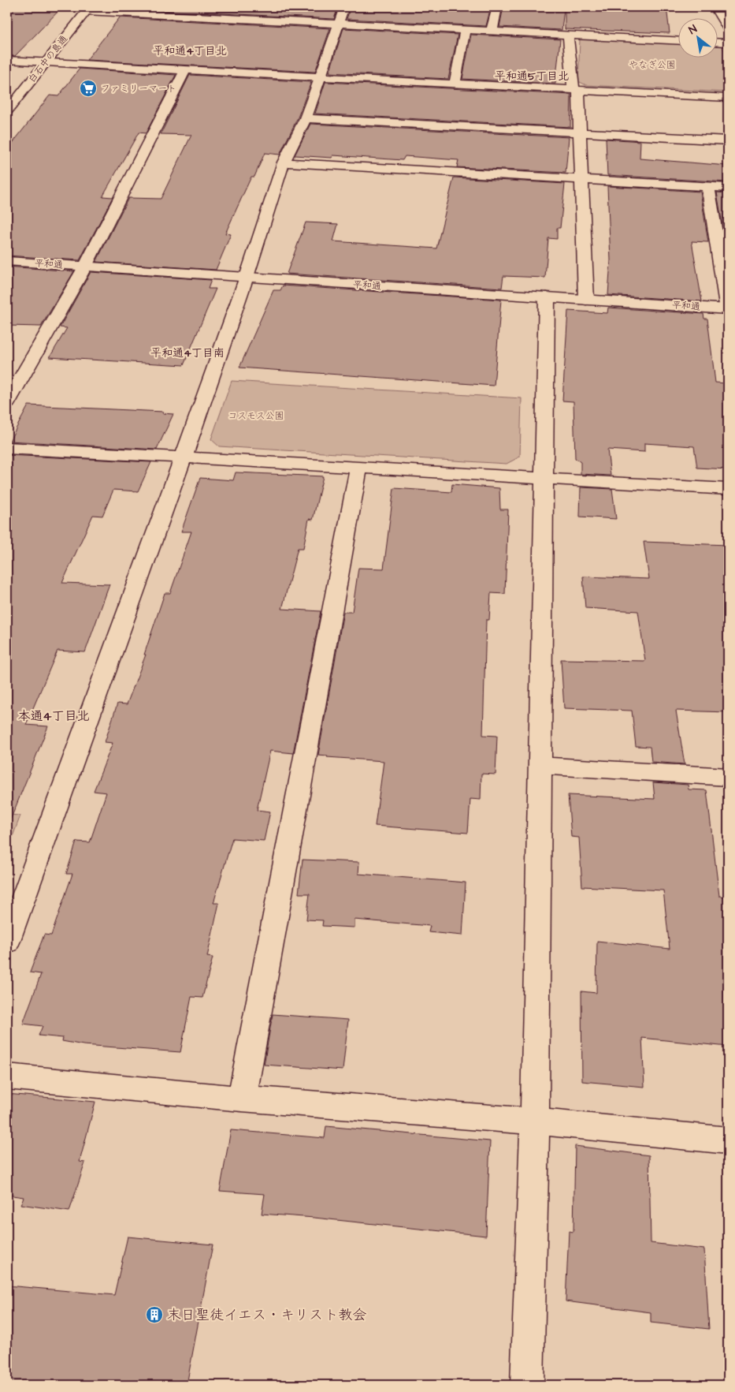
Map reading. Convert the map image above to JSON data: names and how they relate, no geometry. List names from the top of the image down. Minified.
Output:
{"streets":{"street":["白石中の島通","平和通"]},"districts":["平和通4丁目北","平和通5丁目北","平和通4丁目南","本通4丁目北"],"parks":["やなぎ公園","コスモス公園"],"places":{"supermarket":["ファミリーマート"],"building":["末日聖徒イエス・キリスト教会"]},"north":"top left"}
